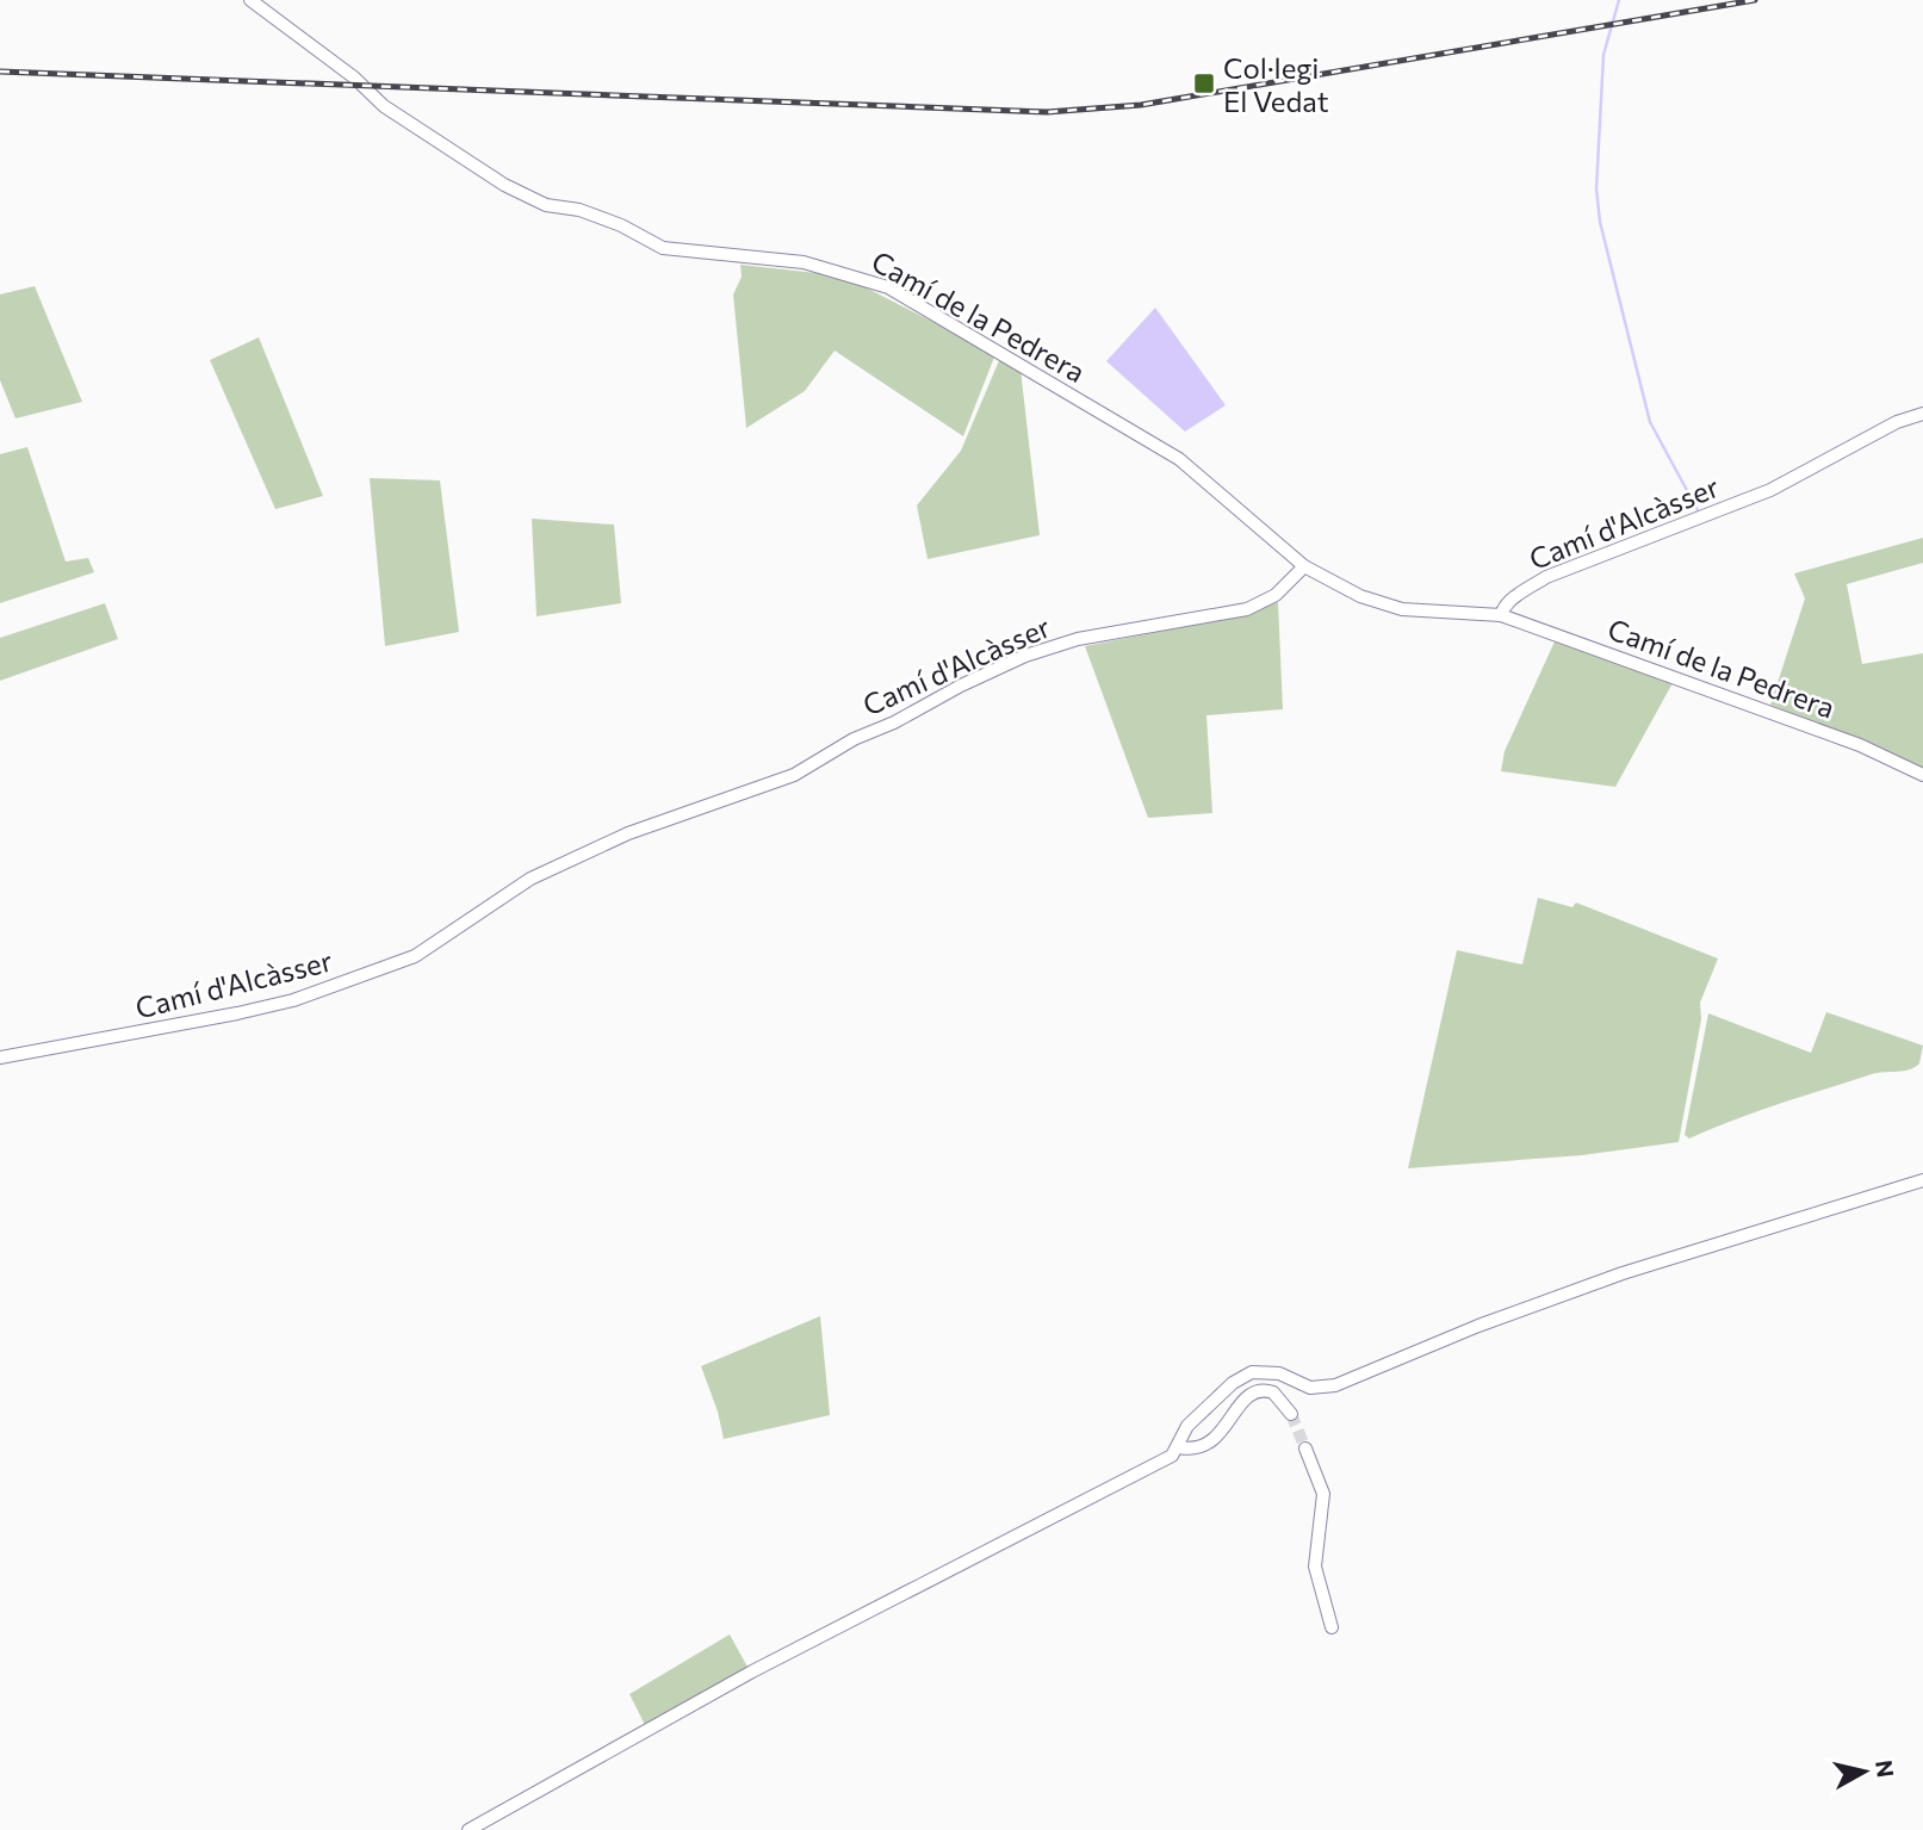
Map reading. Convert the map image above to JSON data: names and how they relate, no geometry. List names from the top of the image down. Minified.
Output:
{"streets":{"street":["Camí de la Pedrera","Camí d'Alcàsser"]},"crossings":[["Camí de la Pedrera","Camí d'Alcàsser"]],"places":{"transit":["Col·legi El Vedat"]},"north":"right"}
